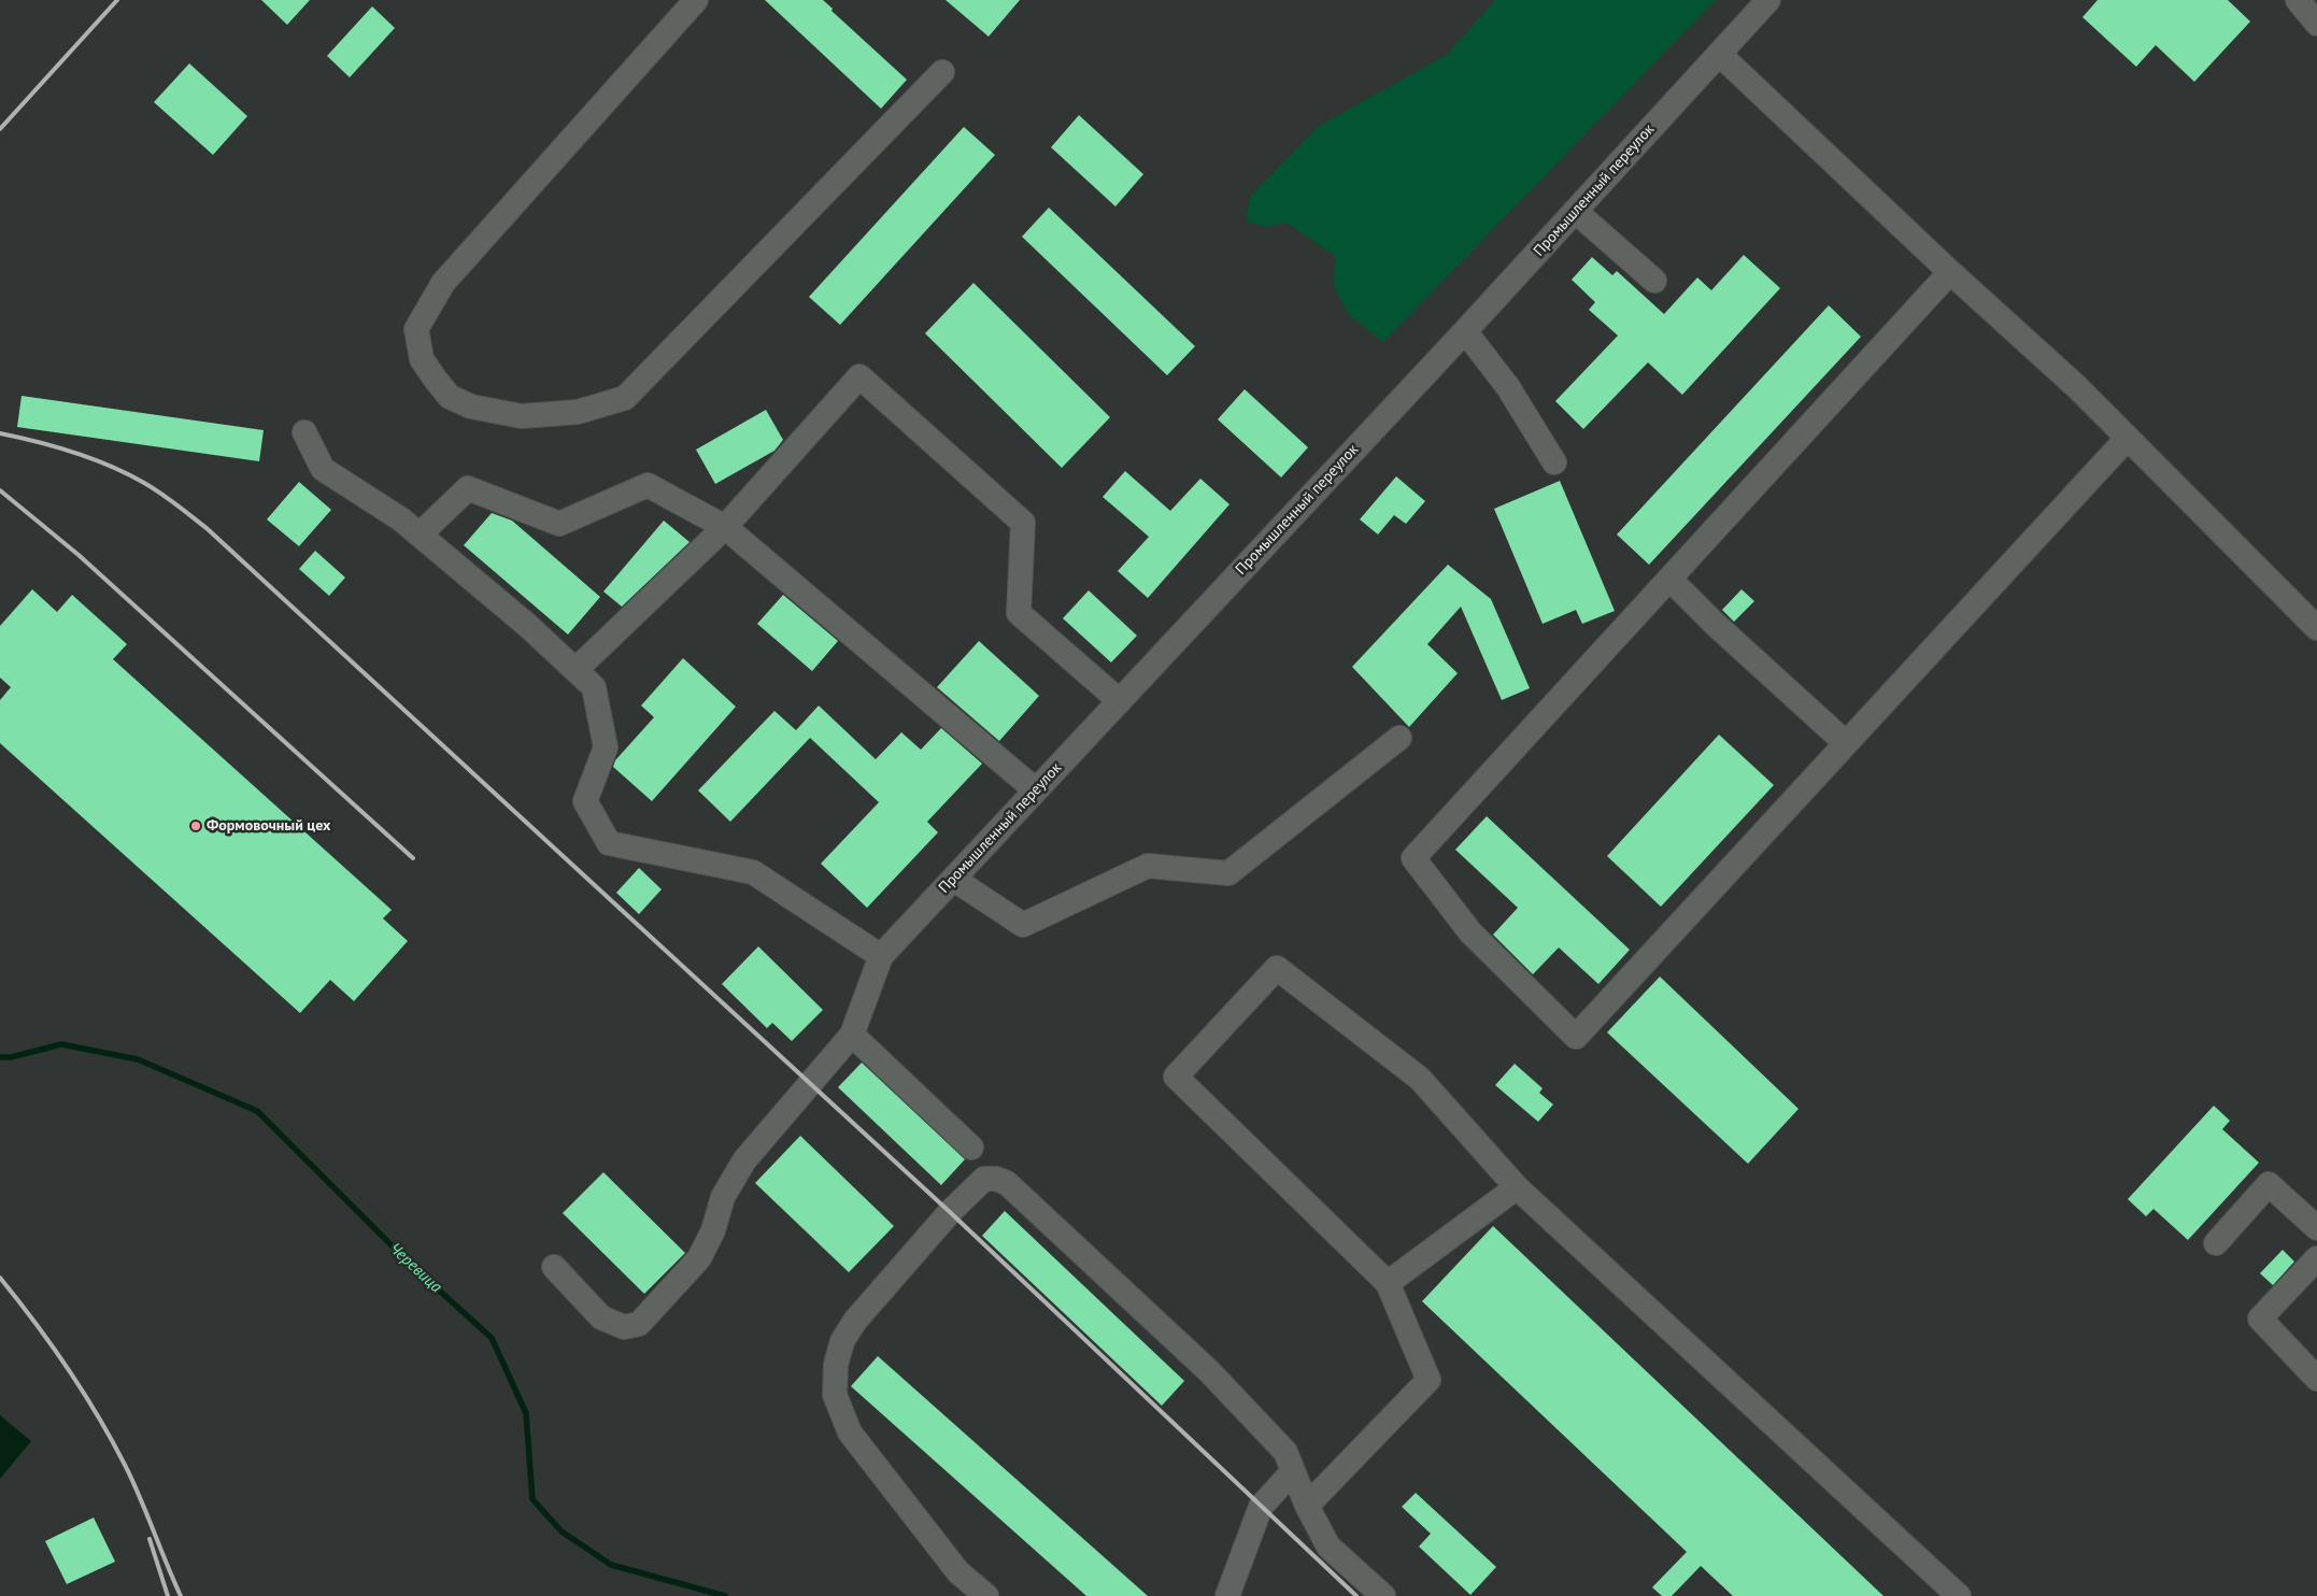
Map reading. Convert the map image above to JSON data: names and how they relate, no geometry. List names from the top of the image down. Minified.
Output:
{"streets":{"street":["Промышленный переулок"]},"water":["Черевица"],"places":["Формовочный цех"]}
